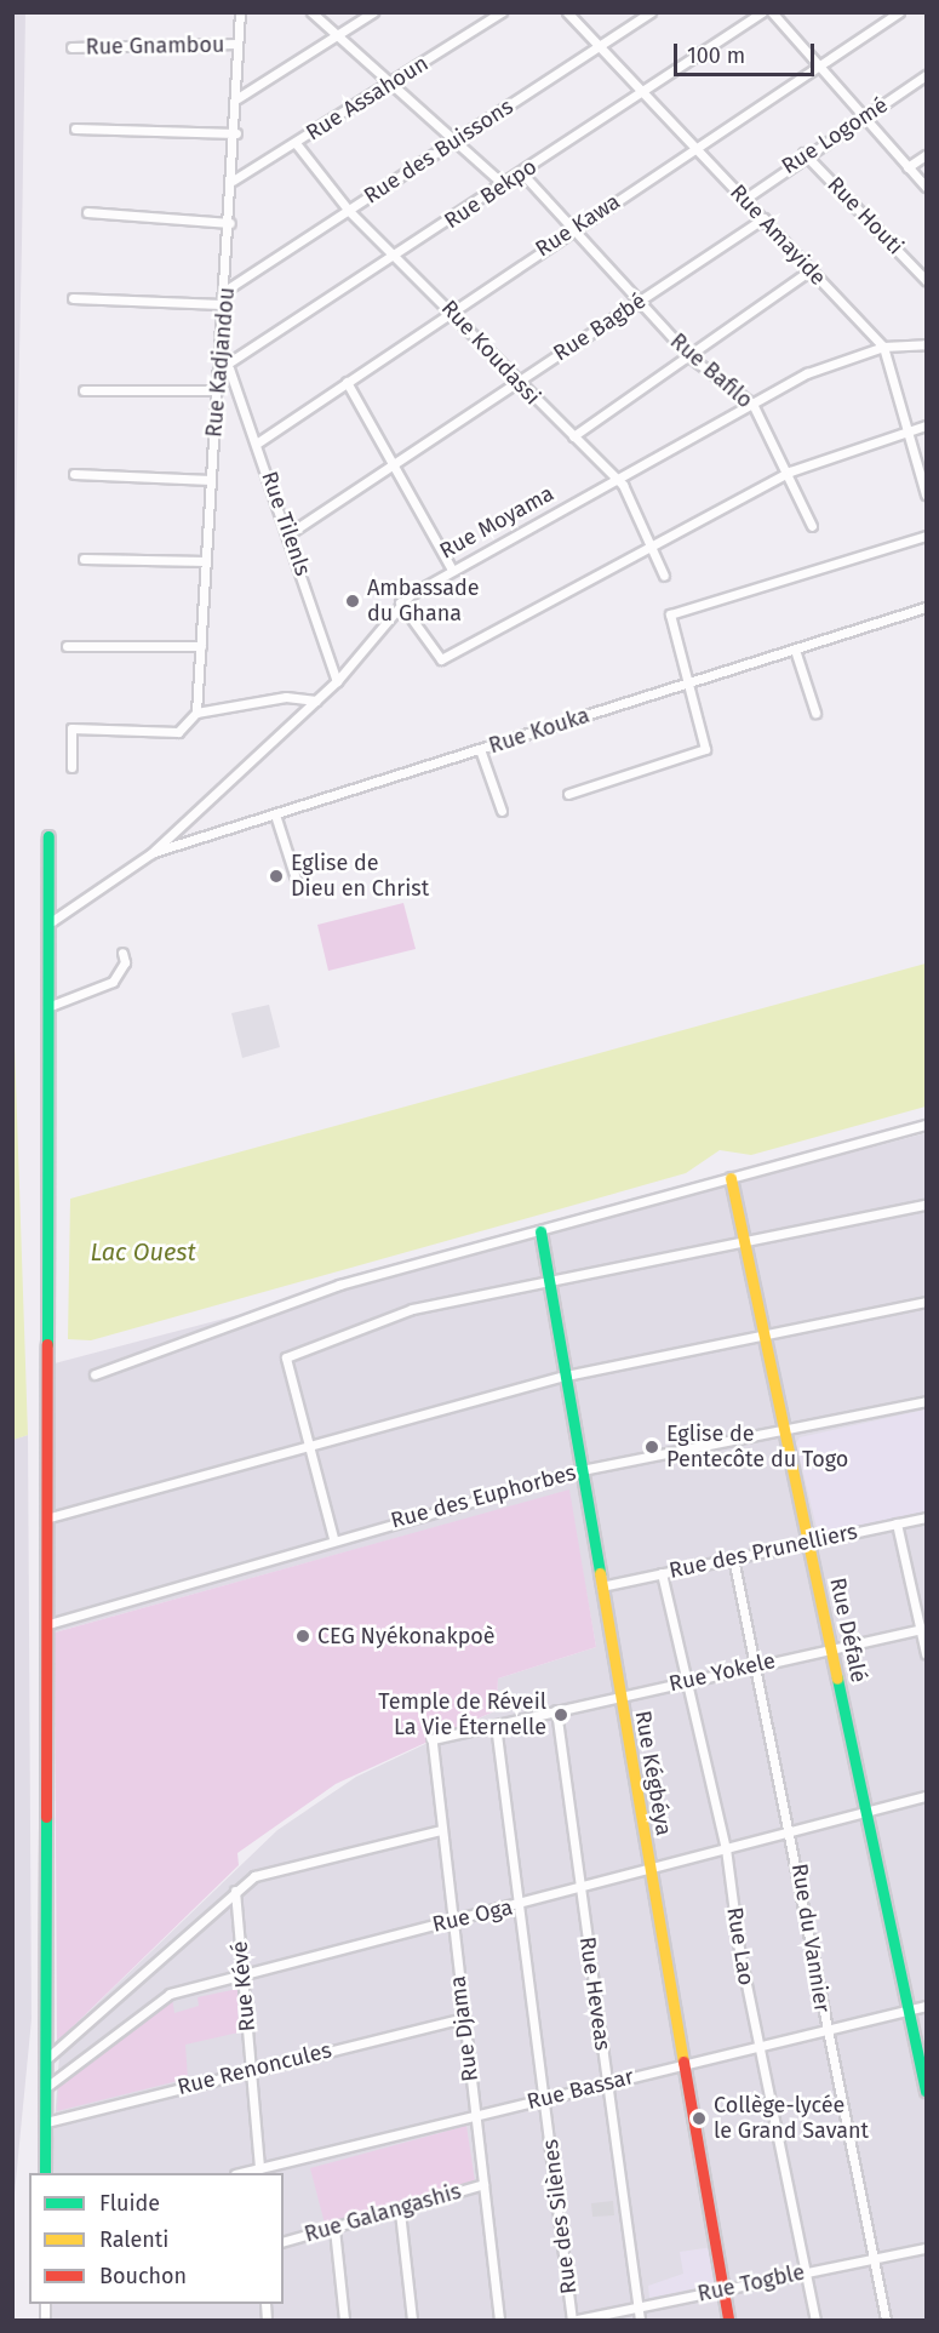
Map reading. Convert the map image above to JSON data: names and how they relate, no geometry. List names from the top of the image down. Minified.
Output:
{"streets":{"street":["Rue Gnambou","Rue Assahoun","Rue Logomé","Rue des Buissons","Rue Bekpo","Rue Houti","Rue Kawa","Rue Amayide","Rue Bagbé","Rue Koudassi","Rue Kadjandou","Rue Bafilo","Rue Moyama","Rue Tilenls","Rue Kouka","Rue des Euphorbes","Rue des Prunelliers","Rue Défalé","Rue Yokele","Rue Kégbéya","Rue Oga","Rue du Vannier","Rue Lao","Rue Kévé","Rue Heveas","Rue Djama","Rue Renoncules","Rue Bassar","Rue Galangashis","Rue des Silènes","Rue Togble"]},"crossings":[["Rue Gnambou","Rue Kadjandou"],["Rue Assahoun","Rue Koudassi"],["Rue Assahoun","Rue Kadjandou"],["Rue Logomé","Rue Houti"],["Rue Logomé","Rue Amayide"],["Rue des Buissons","Rue Amayide"],["Rue des Buissons","Rue Koudassi"],["Rue des Buissons","Rue Kadjandou"],["Rue Bekpo","Rue Amayide"],["Rue Bekpo","Rue Koudassi"],["Rue Bekpo","Rue Kadjandou"],["Rue Bekpo","Rue Bafilo"],["Rue Bekpo","Rue Tilenls"],["Rue Kawa","Rue Amayide"],["Rue Kawa","Rue Koudassi"],["Rue Kawa","Rue Bafilo"],["Rue Kawa","Rue Tilenls"],["Rue Amayide","Rue Bagbé"],["Rue Amayide","Rue Moyama"],["Rue Bagbé","Rue Koudassi"],["Rue Bagbé","Rue Bafilo"],["Rue Bagbé","Rue Tilenls"],["Rue Koudassi","Rue Moyama"],["Rue Bafilo","Rue Moyama"],["Rue Moyama","Rue Tilenls"],["Rue Moyama","Rue Kouka"],["Rue des Euphorbes","Rue Défalé"],["Rue des Euphorbes","Rue Kégbéya"],["Rue des Prunelliers","Rue Défalé"],["Rue des Prunelliers","Rue Kégbéya"],["Rue des Prunelliers","Rue du Vannier"],["Rue des Prunelliers","Rue Lao"],["Rue Défalé","Rue Yokele"],["Rue Défalé","Rue Oga"],["Rue Défalé","Rue Bassar"],["Rue Yokele","Rue Kégbéya"],["Rue Yokele","Rue du Vannier"],["Rue Yokele","Rue Lao"],["Rue Yokele","Rue Heveas"],["Rue Yokele","Rue Djama"],["Rue Yokele","Rue des Silènes"],["Rue Kégbéya","Rue Oga"],["Rue Kégbéya","Rue Bassar"],["Rue Kégbéya","Rue Togble"],["Rue Oga","Rue du Vannier"],["Rue Oga","Rue Lao"],["Rue Oga","Rue Kévé"],["Rue Oga","Rue Heveas"],["Rue Oga","Rue Djama"],["Rue Oga","Rue des Silènes"],["Rue du Vannier","Rue Bassar"],["Rue du Vannier","Rue Togble"],["Rue Lao","Rue Bassar"],["Rue Lao","Rue Togble"],["Rue Kévé","Rue Renoncules"],["Rue Kévé","Rue Bassar"],["Rue Heveas","Rue Bassar"],["Rue Heveas","Rue Togble"],["Rue Djama","Rue Renoncules"],["Rue Djama","Rue Bassar"],["Rue Djama","Rue Galangashis"],["Rue Bassar","Rue des Silènes"],["Rue des Silènes","Rue Togble"]],"water":["Lac Ouest"],"places":["Ambassade du Ghana","Eglise de Dieu en Christ","Eglise de Pentecôte du Togo","CEG Nyékonakpoè","Temple de Réveil La Vie Éternelle","Collège-lycée le Grand Savant"],"legend":["Fluide","Ralenti","Bouchon"],"scale_bar":"100 m"}
